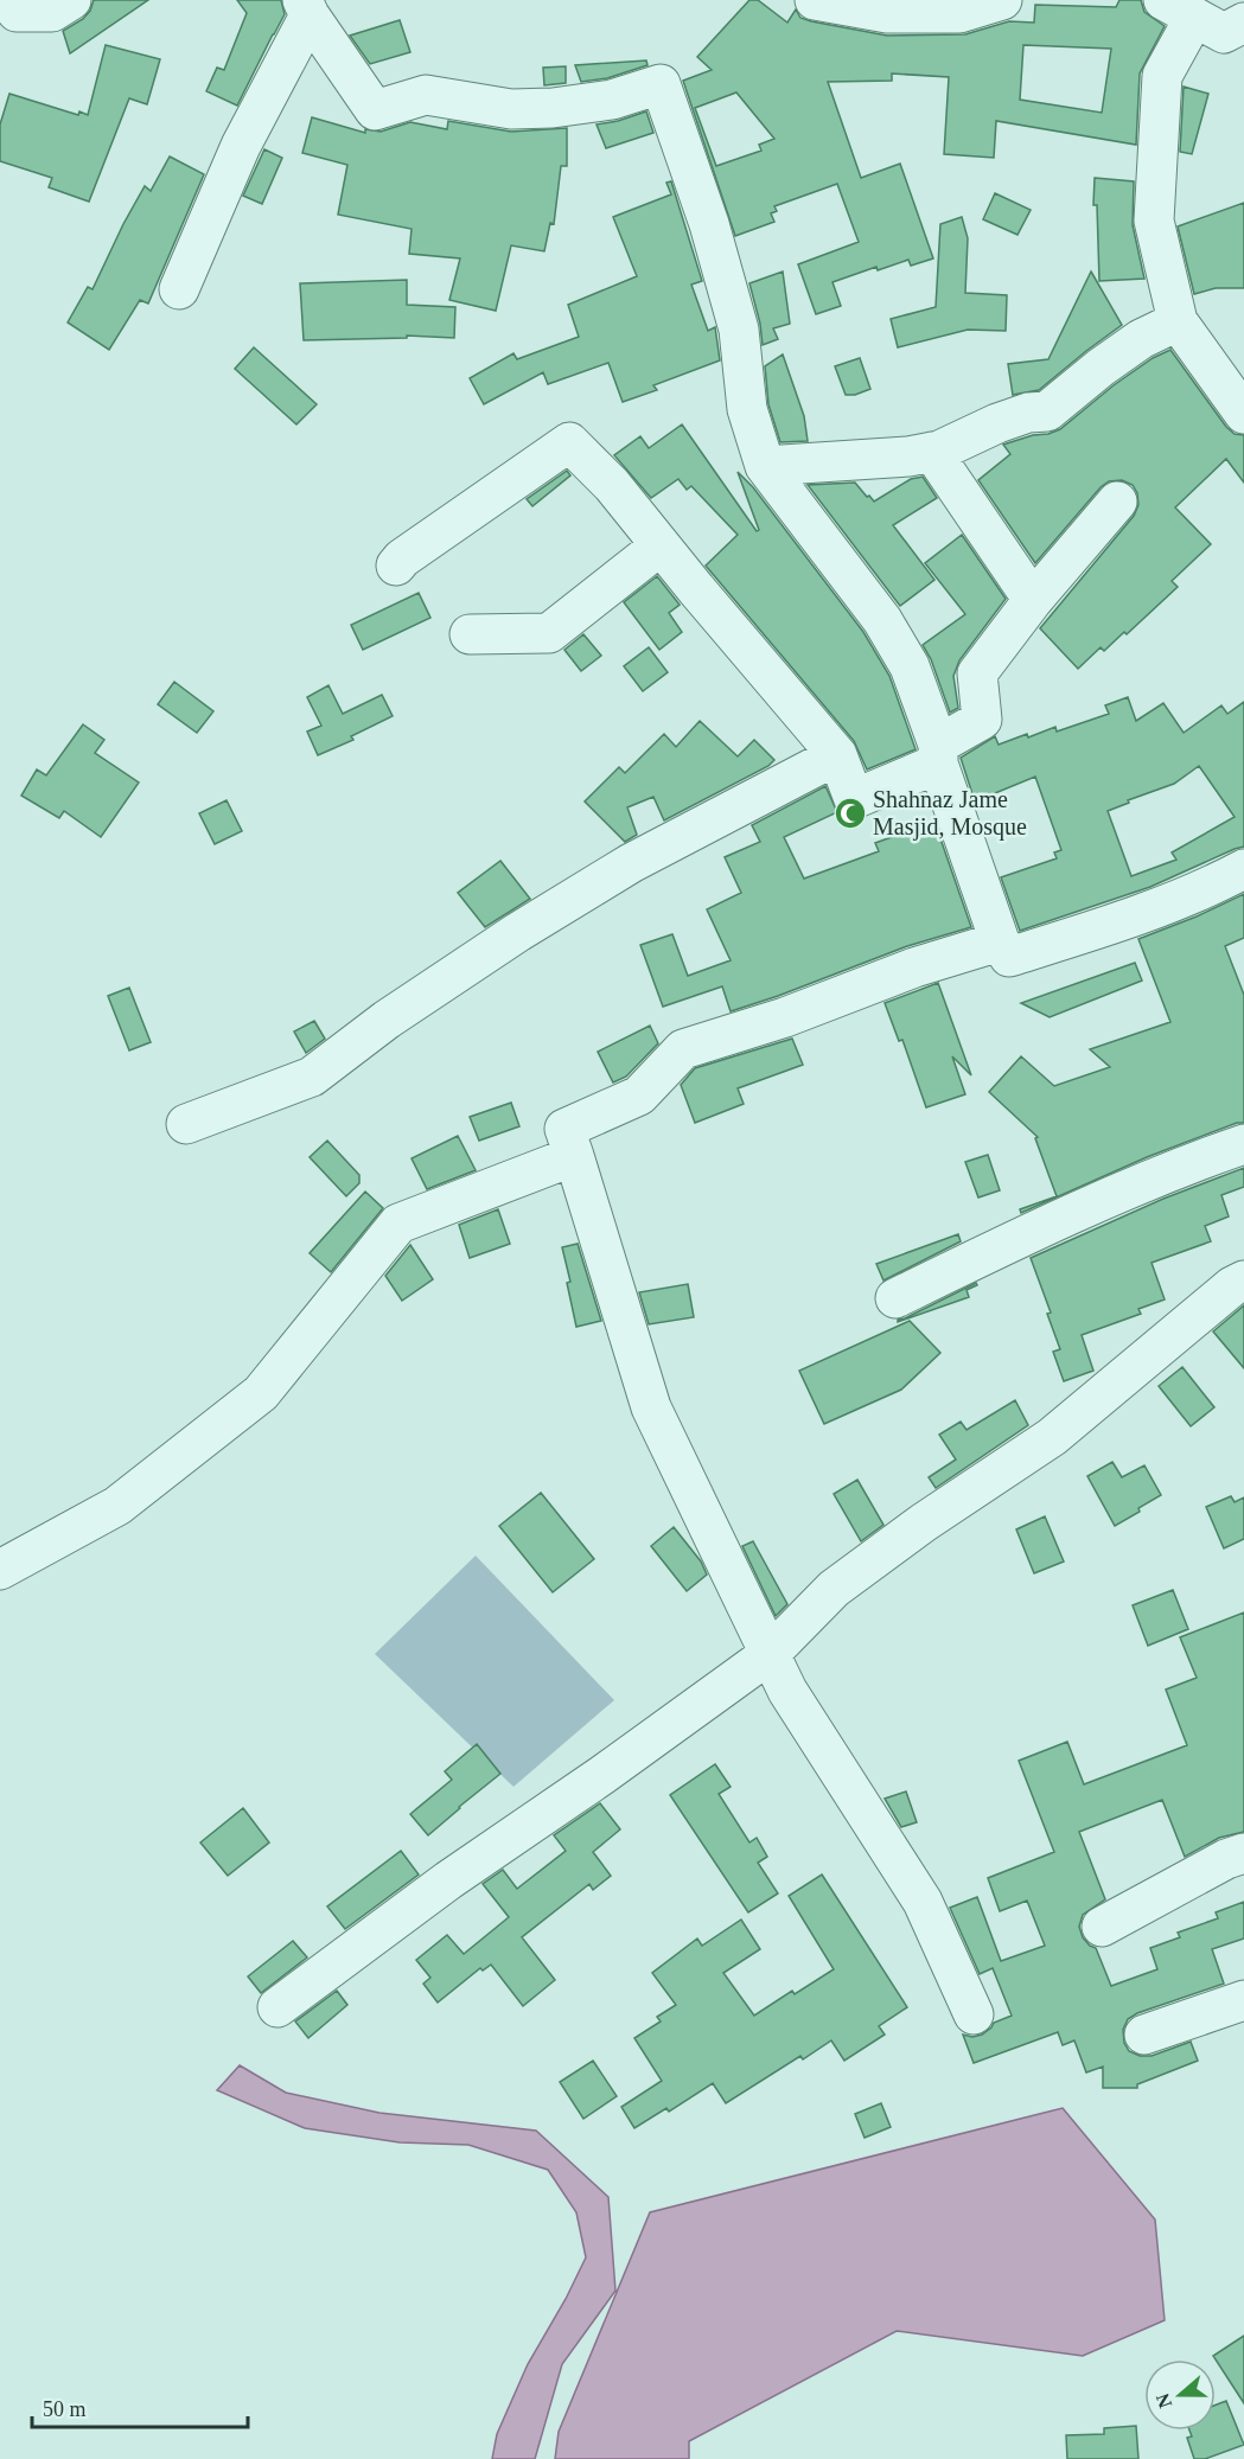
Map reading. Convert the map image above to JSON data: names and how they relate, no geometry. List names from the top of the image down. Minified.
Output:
{"places":{"mosque":["Shahnaz Jame Masjid, Mosque"]},"scale_bar":"50 m","north":"left"}
